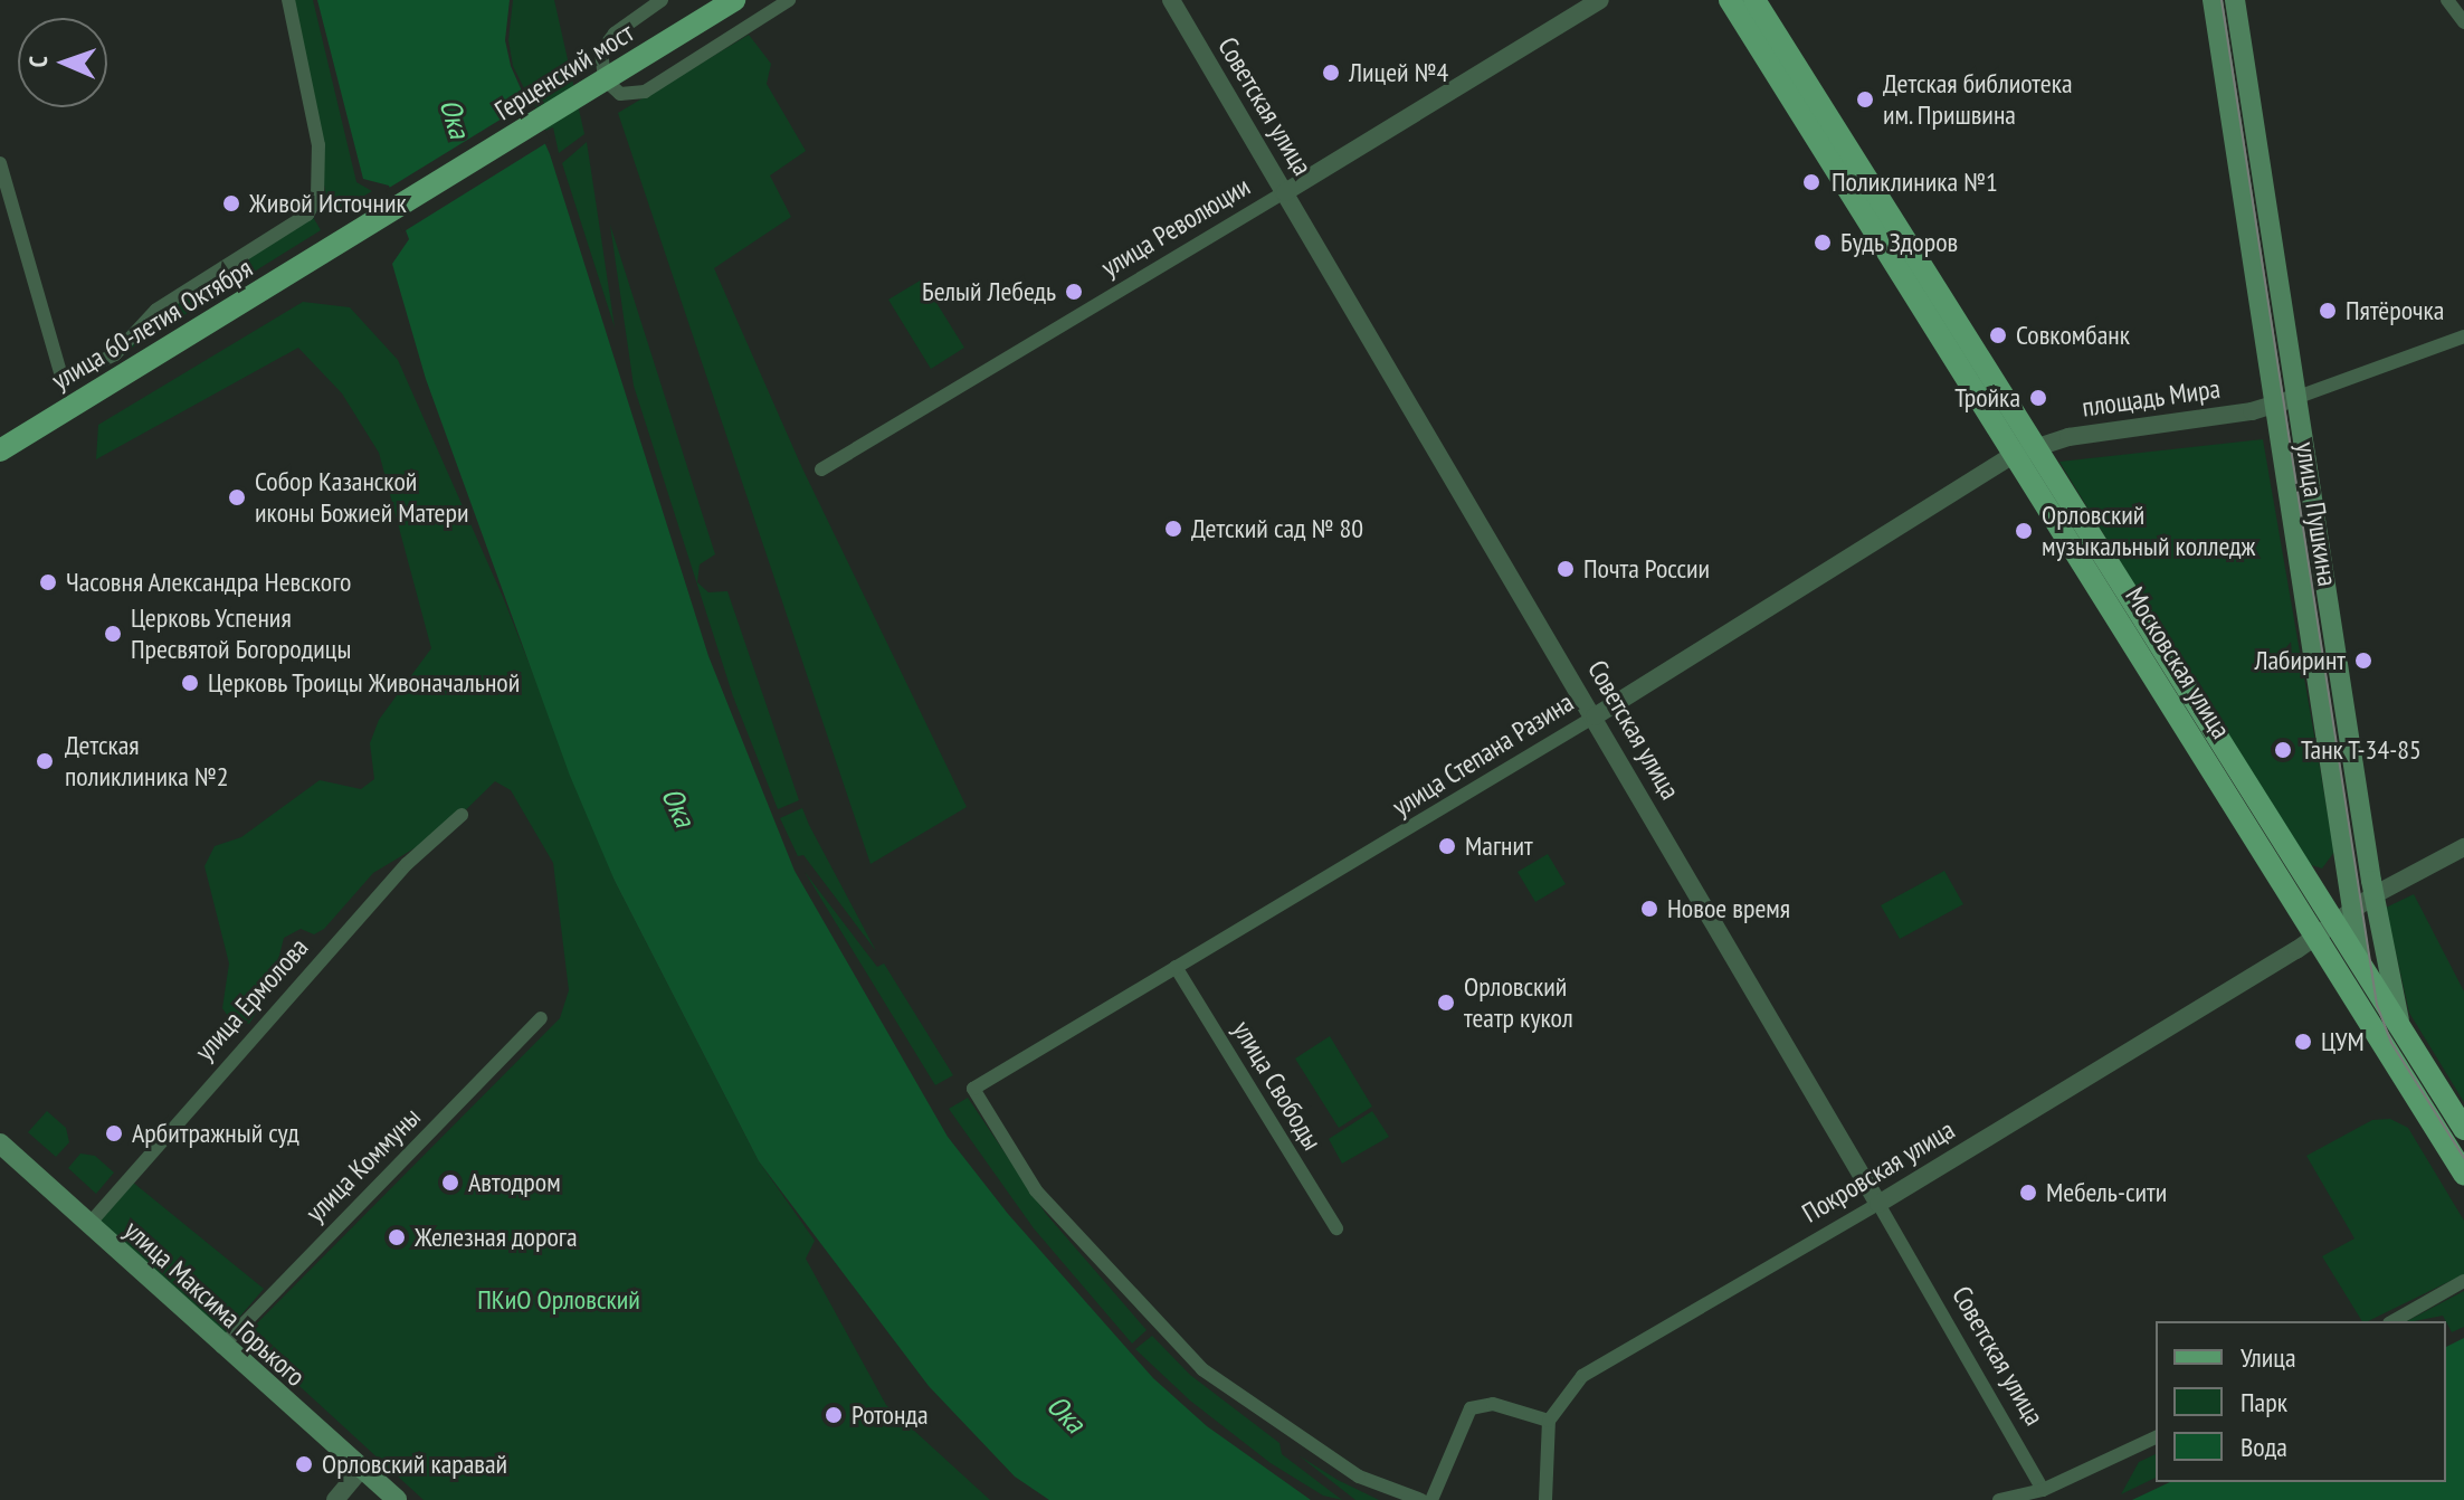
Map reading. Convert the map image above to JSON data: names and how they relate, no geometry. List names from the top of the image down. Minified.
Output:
{"streets":{"main road":["Герценский мост","улица 60-летия Октября","улица Пушкина","Московская улица","улица Максима Горького"],"street":["Советская улица","улица Революции","площадь Мира","улица Степана Разина","улица Ермолова","улица Свободы","улица Коммуны","Покровская улица"]},"crossings":[["Герценский мост","улица 60-летия Октября"],["Советская улица","улица Революции"],["Советская улица","улица Степана Разина"],["Советская улица","Покровская улица"],["площадь Мира","улица Пушкина"],["площадь Мира","Московская улица"],["площадь Мира","улица Степана Разина"],["улица Пушкина","Московская улица"],["улица Пушкина","Покровская улица"],["Московская улица","улица Степана Разина"],["Московская улица","Покровская улица"],["улица Степана Разина","улица Свободы"],["улица Ермолова","улица Максима Горького"],["улица Коммуны","улица Максима Горького"]],"water":["Ока"],"parks":["ПКиО Орловский"],"places":["Лицей №4","Детская библиотека им. Пришвина","Поликлиника №1","Живой Источник","Будь Здоров","Белый Лебедь","Пятёрочка","Совкомбанк","Тройка","Собор Казанской иконы Божией Матери","Детский сад № 80","Орловский музыкальный колледж","Почта России","Часовня Александра Невского","Церковь Успения Пресвятой Богородицы","Лабиринт","Церковь Троицы Живоначальной","Танк Т-34-85","Детская поликлиника №2","Магнит","Новое время","Орловский театр кукол","ЦУМ","Арбитражный суд","Автодром","Мебель-сити","Железная дорога","Ротонда","Орловский каравай"],"legend":["Улица","Парк","Вода"],"north":"left"}
